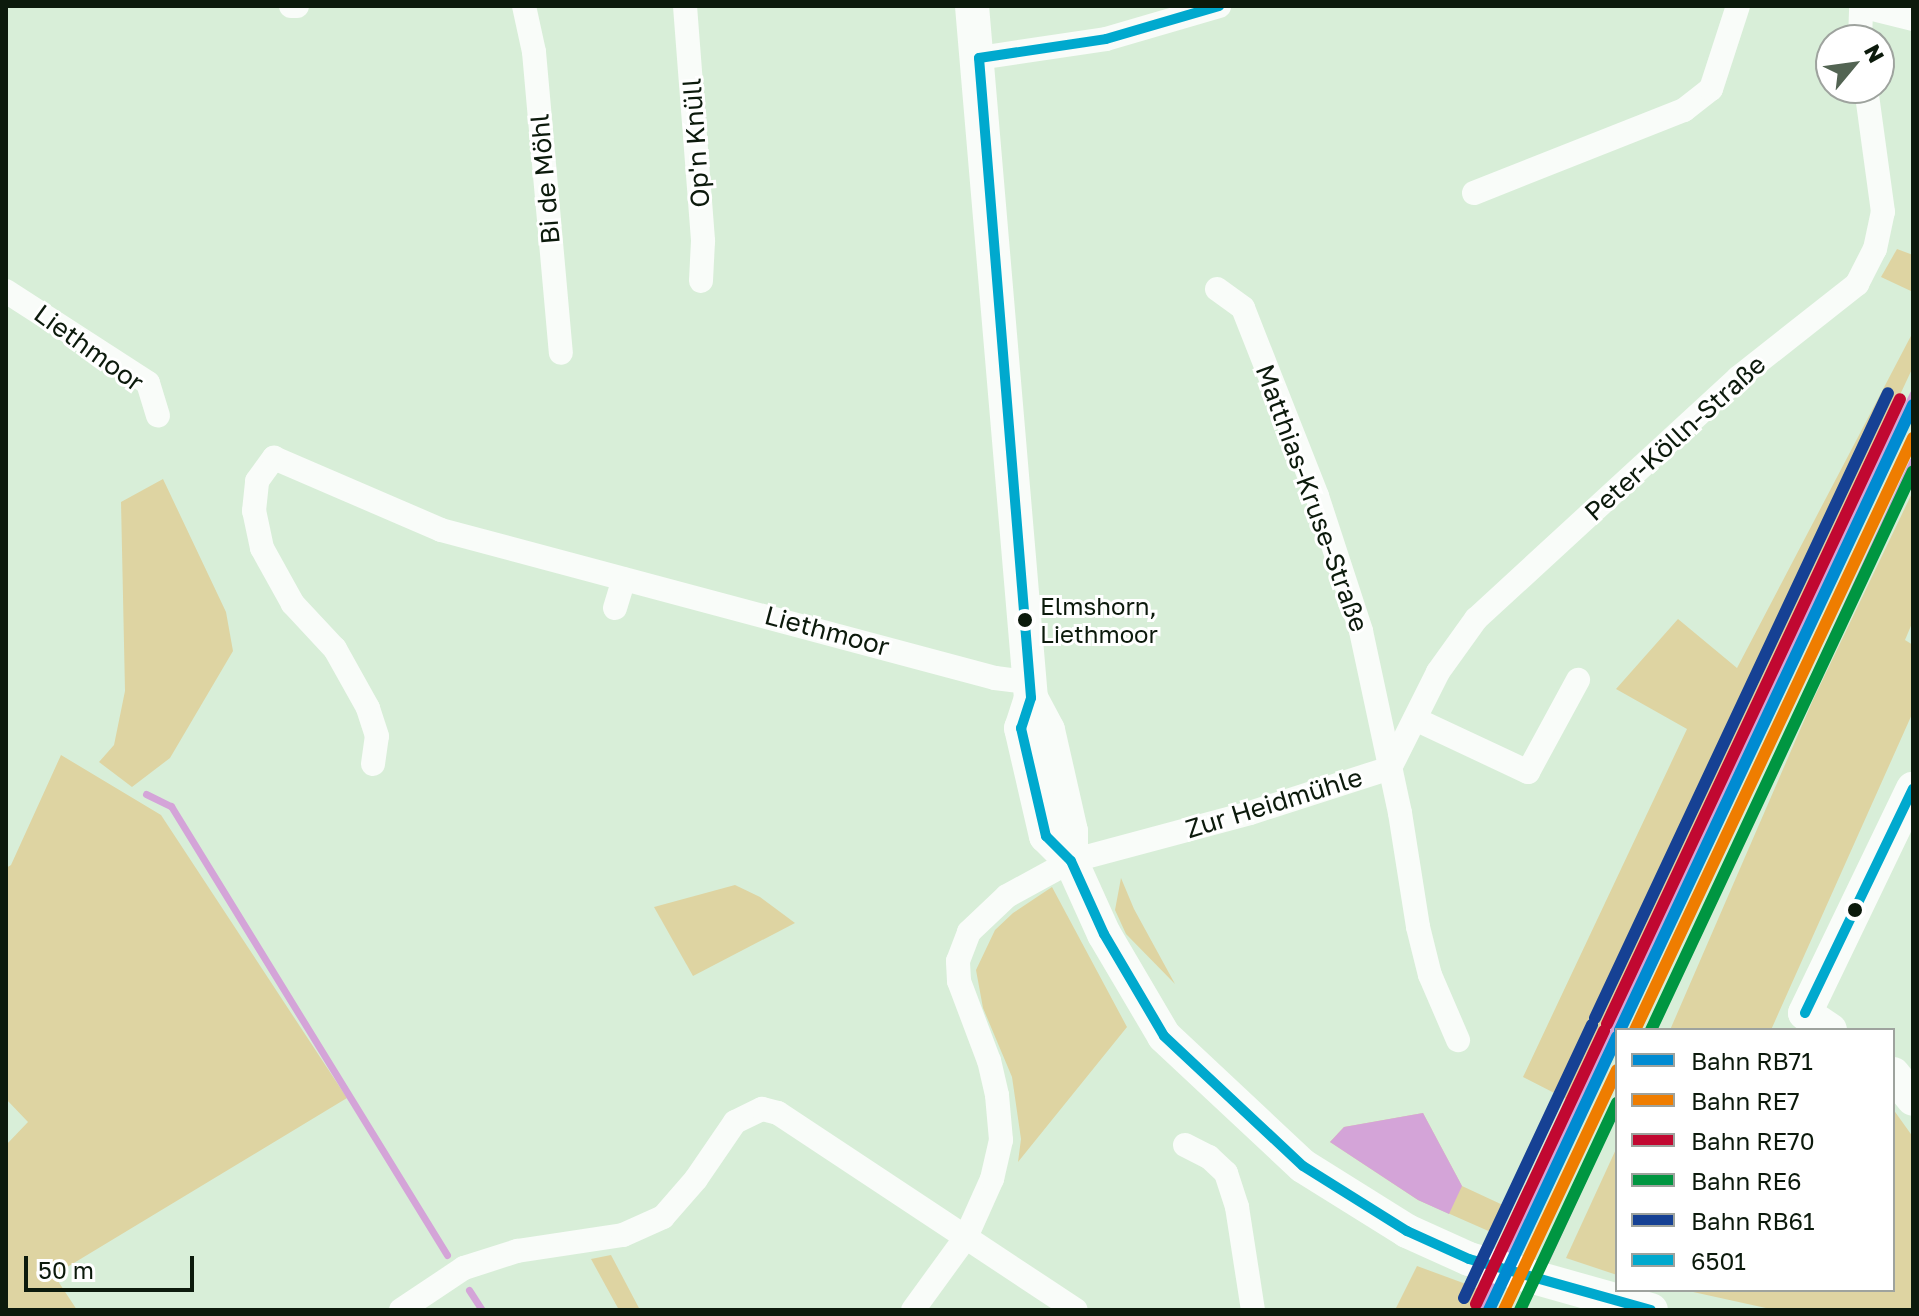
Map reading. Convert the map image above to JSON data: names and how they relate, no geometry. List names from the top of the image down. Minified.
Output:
{"streets":{"street":["Op'n Knüll","Bi de Möhl","Liethmoor","Peter-Kölln-Straße","Matthias-Kruse-Straße","Zur Heidmühle"]},"crossings":[["Peter-Kölln-Straße","Matthias-Kruse-Straße"],["Peter-Kölln-Straße","Zur Heidmühle"],["Matthias-Kruse-Straße","Zur Heidmühle"]],"places":["Elmshorn, Liethmoor"],"lines":["transit line 6501","rail line RB61","rail line RE70","rail line RB71","rail line RE7","rail line RE6"],"legend":["Bahn RB71","Bahn RE7","Bahn RE70","Bahn RE6","Bahn RB61","6501"],"scale_bar":"50 m","north":"top right"}
